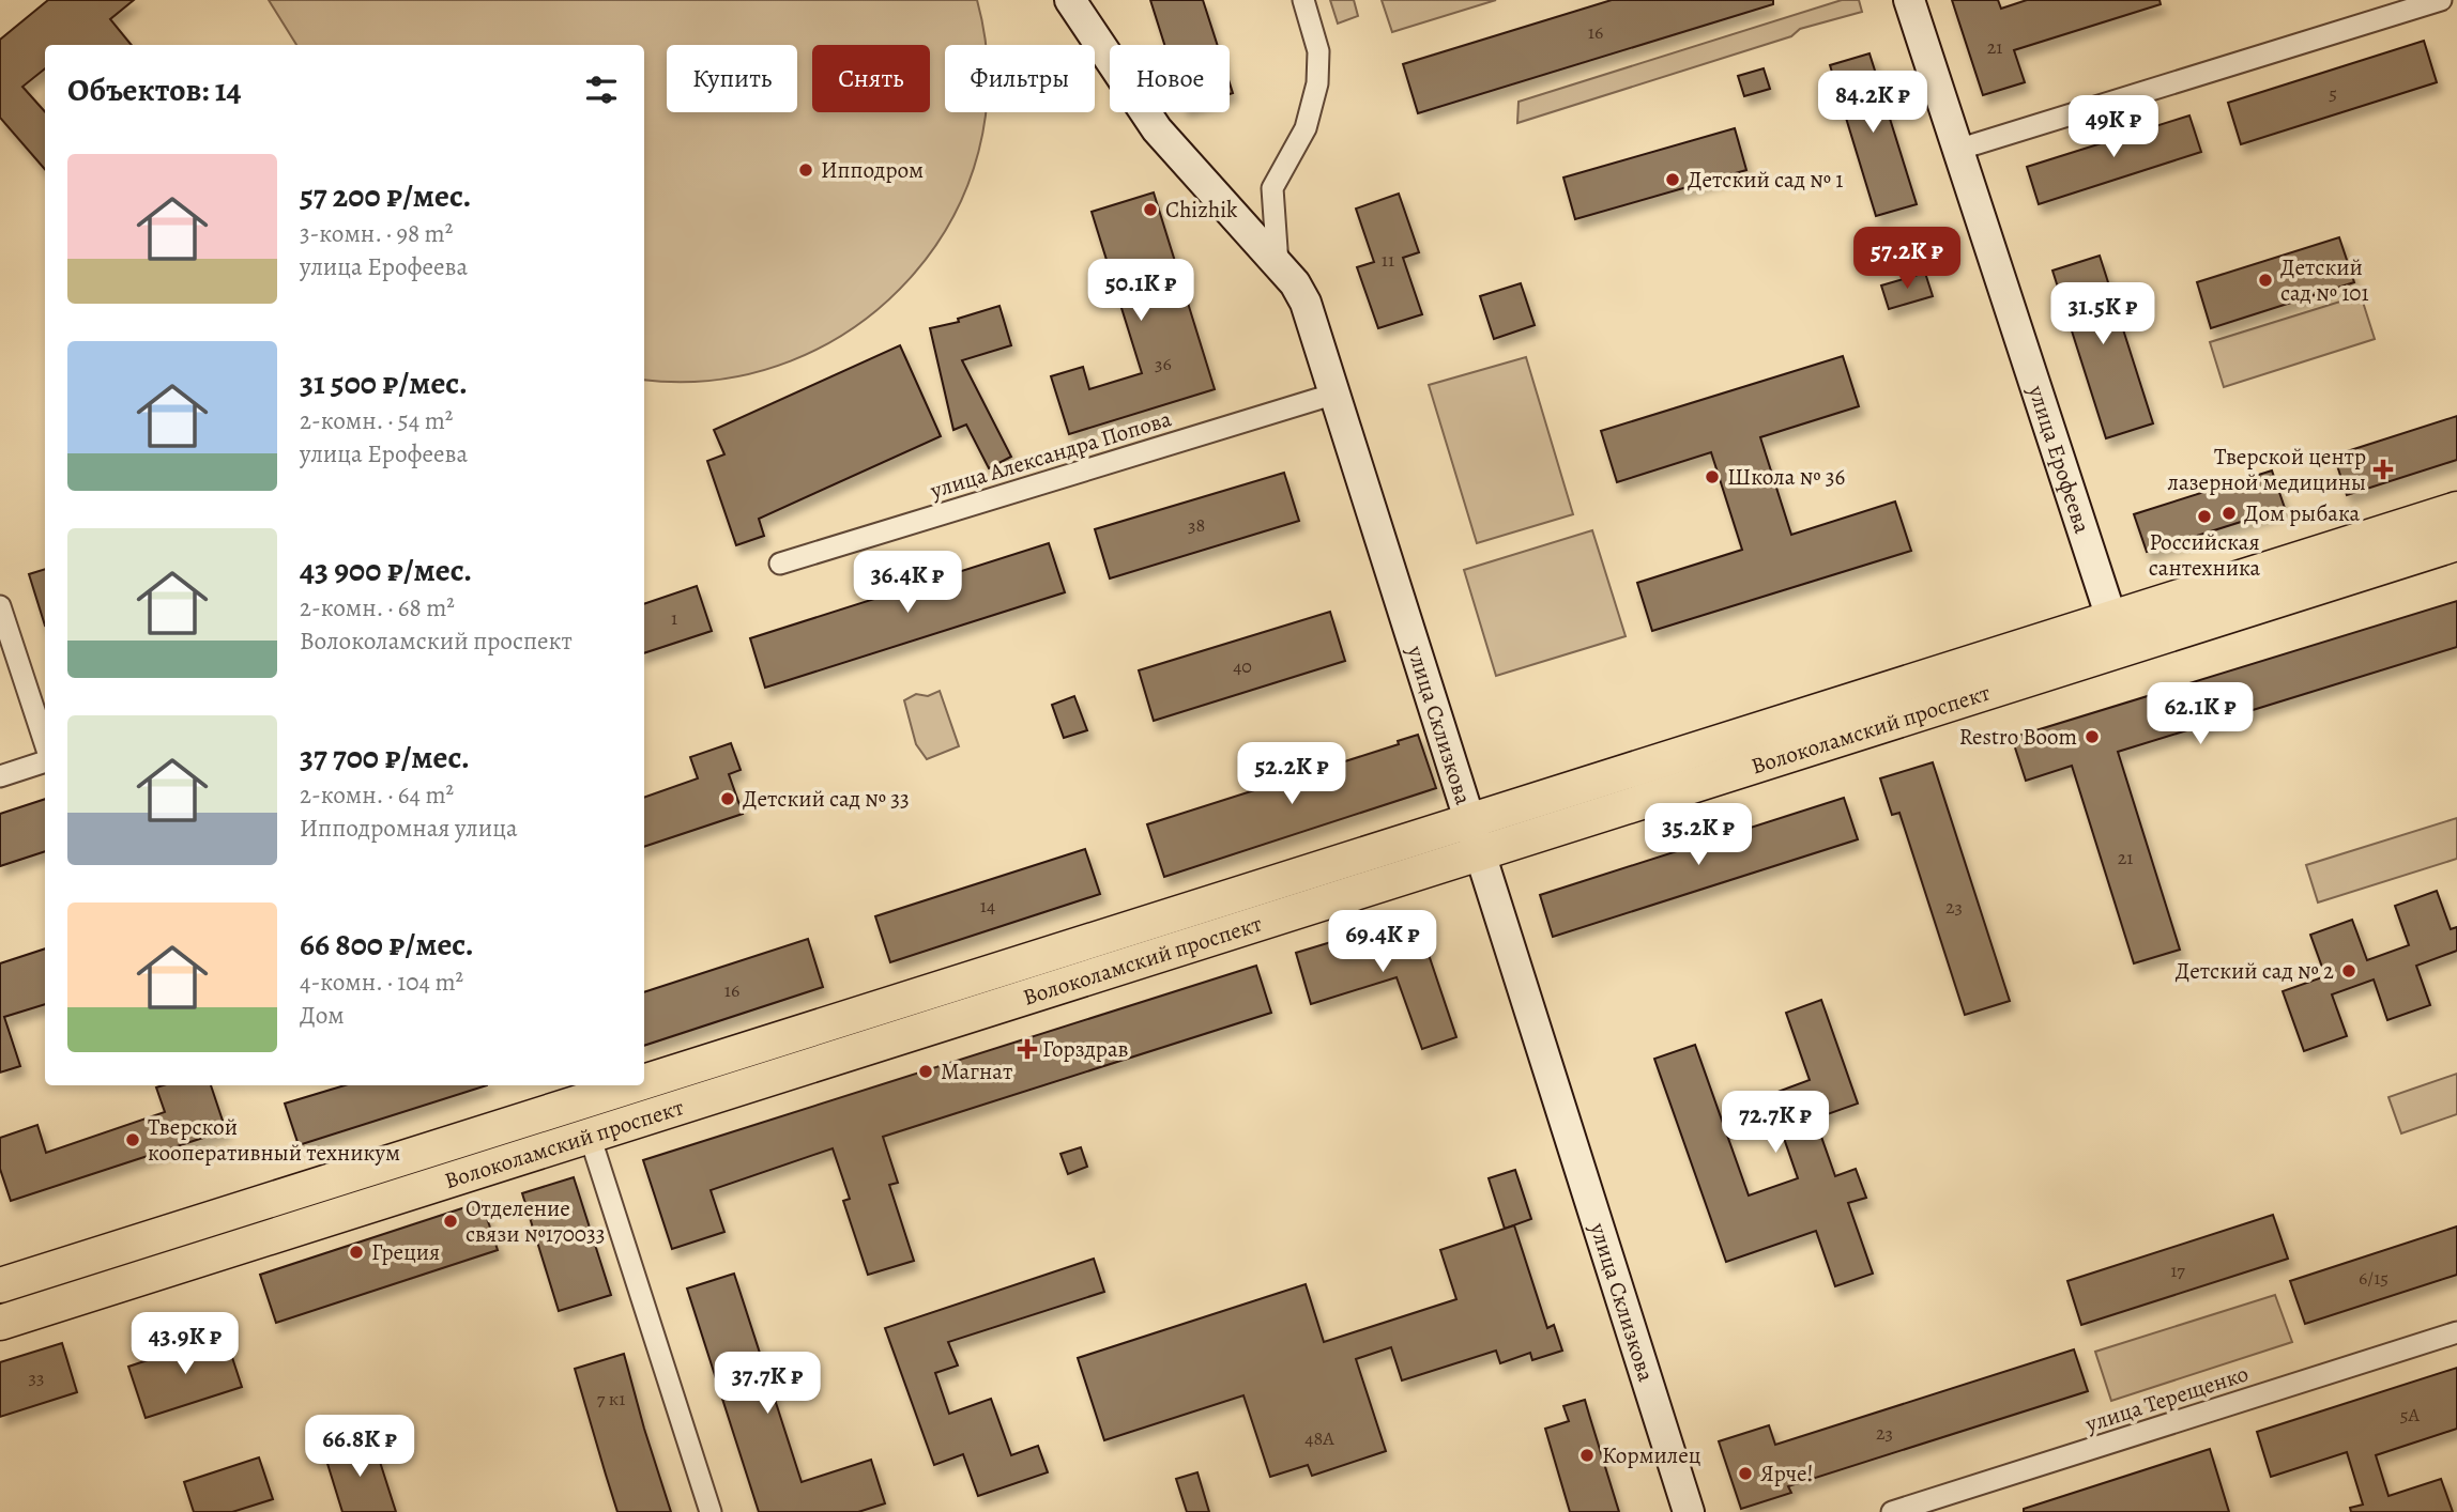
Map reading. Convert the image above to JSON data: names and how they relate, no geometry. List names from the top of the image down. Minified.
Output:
{"streets":{"main road":["Волоколамский проспект"],"street":["улица Александра Попова","улица Ерофеева","улица Склизкова","улица Терещенко"]},"crossings":[["улица Александра Попова","улица Склизкова"],["улица Ерофеева","Волоколамский проспект"],["улица Склизкова","Волоколамский проспект"]],"places":{"other":["Ипподром","Детский сад № 1","Chizhik","Детский сад № 101","Школа № 36","Дом рыбака","Российская сантехника","Restro Boom","Детский сад № 33","Детский сад № 2","Магнат","Тверской кооперативный техникум","Отделение связи №170033","Греция","Кормилец","Ярче!"],"health":["Тверской центр лазерной медицины","Горздрав"]},"house_numbers":["16","21","5","11","36","38","1","40","21","14","23","16","17","6/15","33","7 к1","5А","23","48А"],"page":{"chip":["Купить","Снять","Фильтры","Новое"],"heading":"Объектов: 14","price":["84.2K ₽","49K ₽","57.2K ₽","50.1K ₽","31.5K ₽","36.4K ₽","62.1K ₽","52.2K ₽","35.2K ₽","69.4K ₽","72.7K ₽","43.9K ₽","37.7K ₽","66.8K ₽"],"list":[{"name":"57 200 ₽/мес.","note":"3-комн. · 98 m² · улица Ерофеева"},{"name":"31 500 ₽/мес.","note":"2-комн. · 54 m² · улица Ерофеева"},{"name":"43 900 ₽/мес.","note":"2-комн. · 68 m² · Волоколамский проспект"},{"name":"37 700 ₽/мес.","note":"2-комн. · 64 m² · Ипподромная улица"},{"name":"66 800 ₽/мес.","note":"4-комн. · 104 m² · Дом"}]}}
